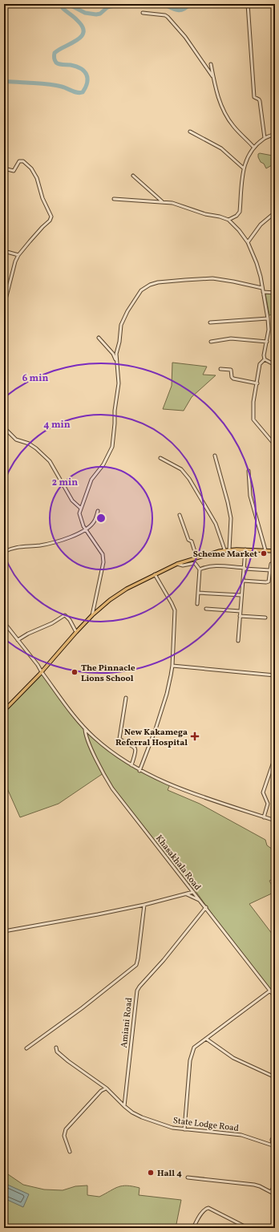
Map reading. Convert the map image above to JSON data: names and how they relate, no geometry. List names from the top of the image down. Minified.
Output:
{"streets":{"street":["Khasakhala Road","Amiani Road","State Lodge Road"]},"crossings":[["Khasakhala Road","Amiani Road"],["Amiani Road","State Lodge Road"]],"places":{"other":["Scheme Market","The Pinnacle Lions School","Hall 4"],"health":["New Kakamega Referral Hospital"]},"rings":["6 min","4 min","2 min"]}
